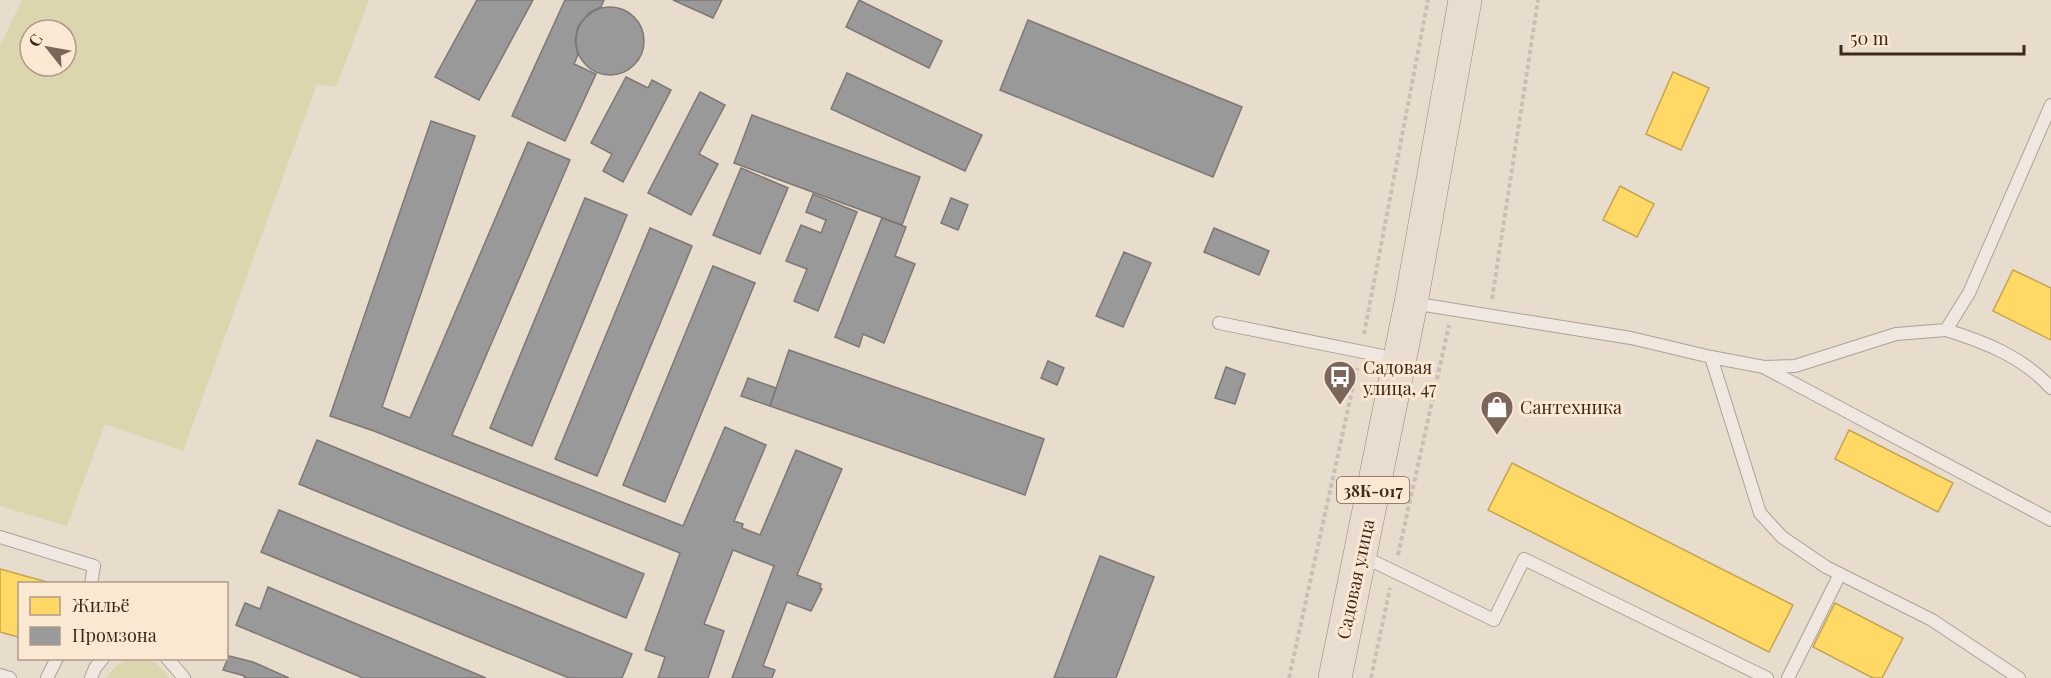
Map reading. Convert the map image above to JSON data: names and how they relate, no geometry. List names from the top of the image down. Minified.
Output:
{"streets":{"main road":["38К-017","Садовая улица"]},"crossings":[["38К-017","Садовая улица"]],"places":{"bus stop":["Садовая улица, 47"],"shop":["Сантехника"]},"legend":["Жильё","Промзона"],"scale_bar":"50 m","north":"top left"}
